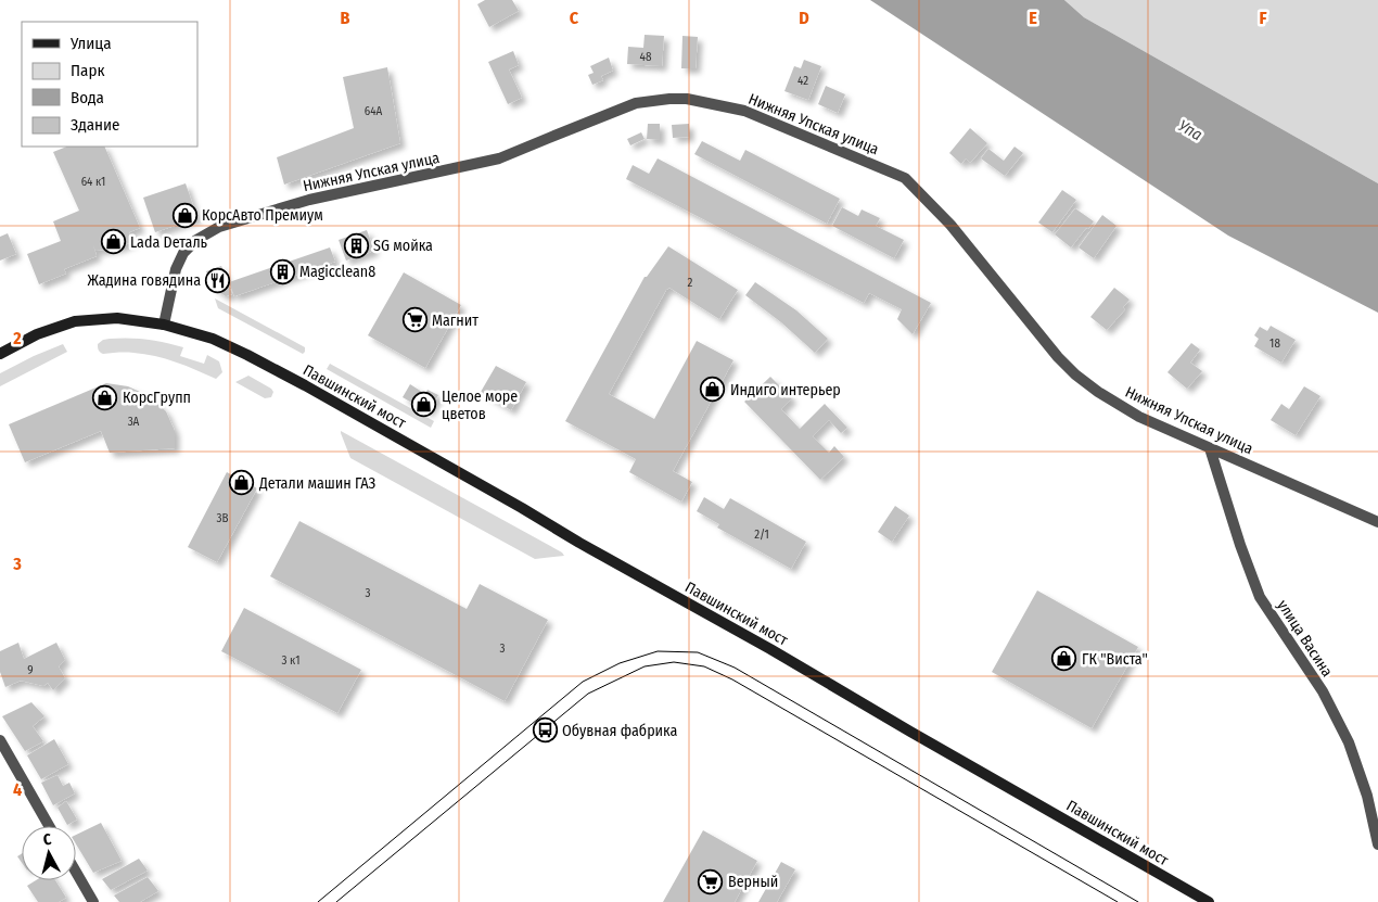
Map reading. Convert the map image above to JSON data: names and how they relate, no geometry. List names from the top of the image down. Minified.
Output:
{"streets":{"main road":["Павшинский мост"],"street":["Нижняя Упская улица","улица Васина"]},"crossings":[["Нижняя Упская улица","Павшинский мост"],["Нижняя Упская улица","улица Васина"]],"water":["Упа"],"places":{"shop":["КорсАвто Премиум","Lada Dеталь","Индиго интерьер","КорсГрупп","Целое море цветов","Детали машин ГАЗ","ГК \"Виста\""],"building":["SG мойка","Magicclean8"],"restaurant":["Жадина говядина"],"supermarket":["Магнит","Верный"],"bus stop":["Обувная фабрика"]},"house_numbers":["48","42","64А","64 к1","2","18","3А","3В","2/1","3","3","3 к1","9"],"legend":["Улица","Парк","Вода","Здание"],"north":"top","grid":{"columns":["B","C","D","E","F"],"rows":["2","3","4"]}}
